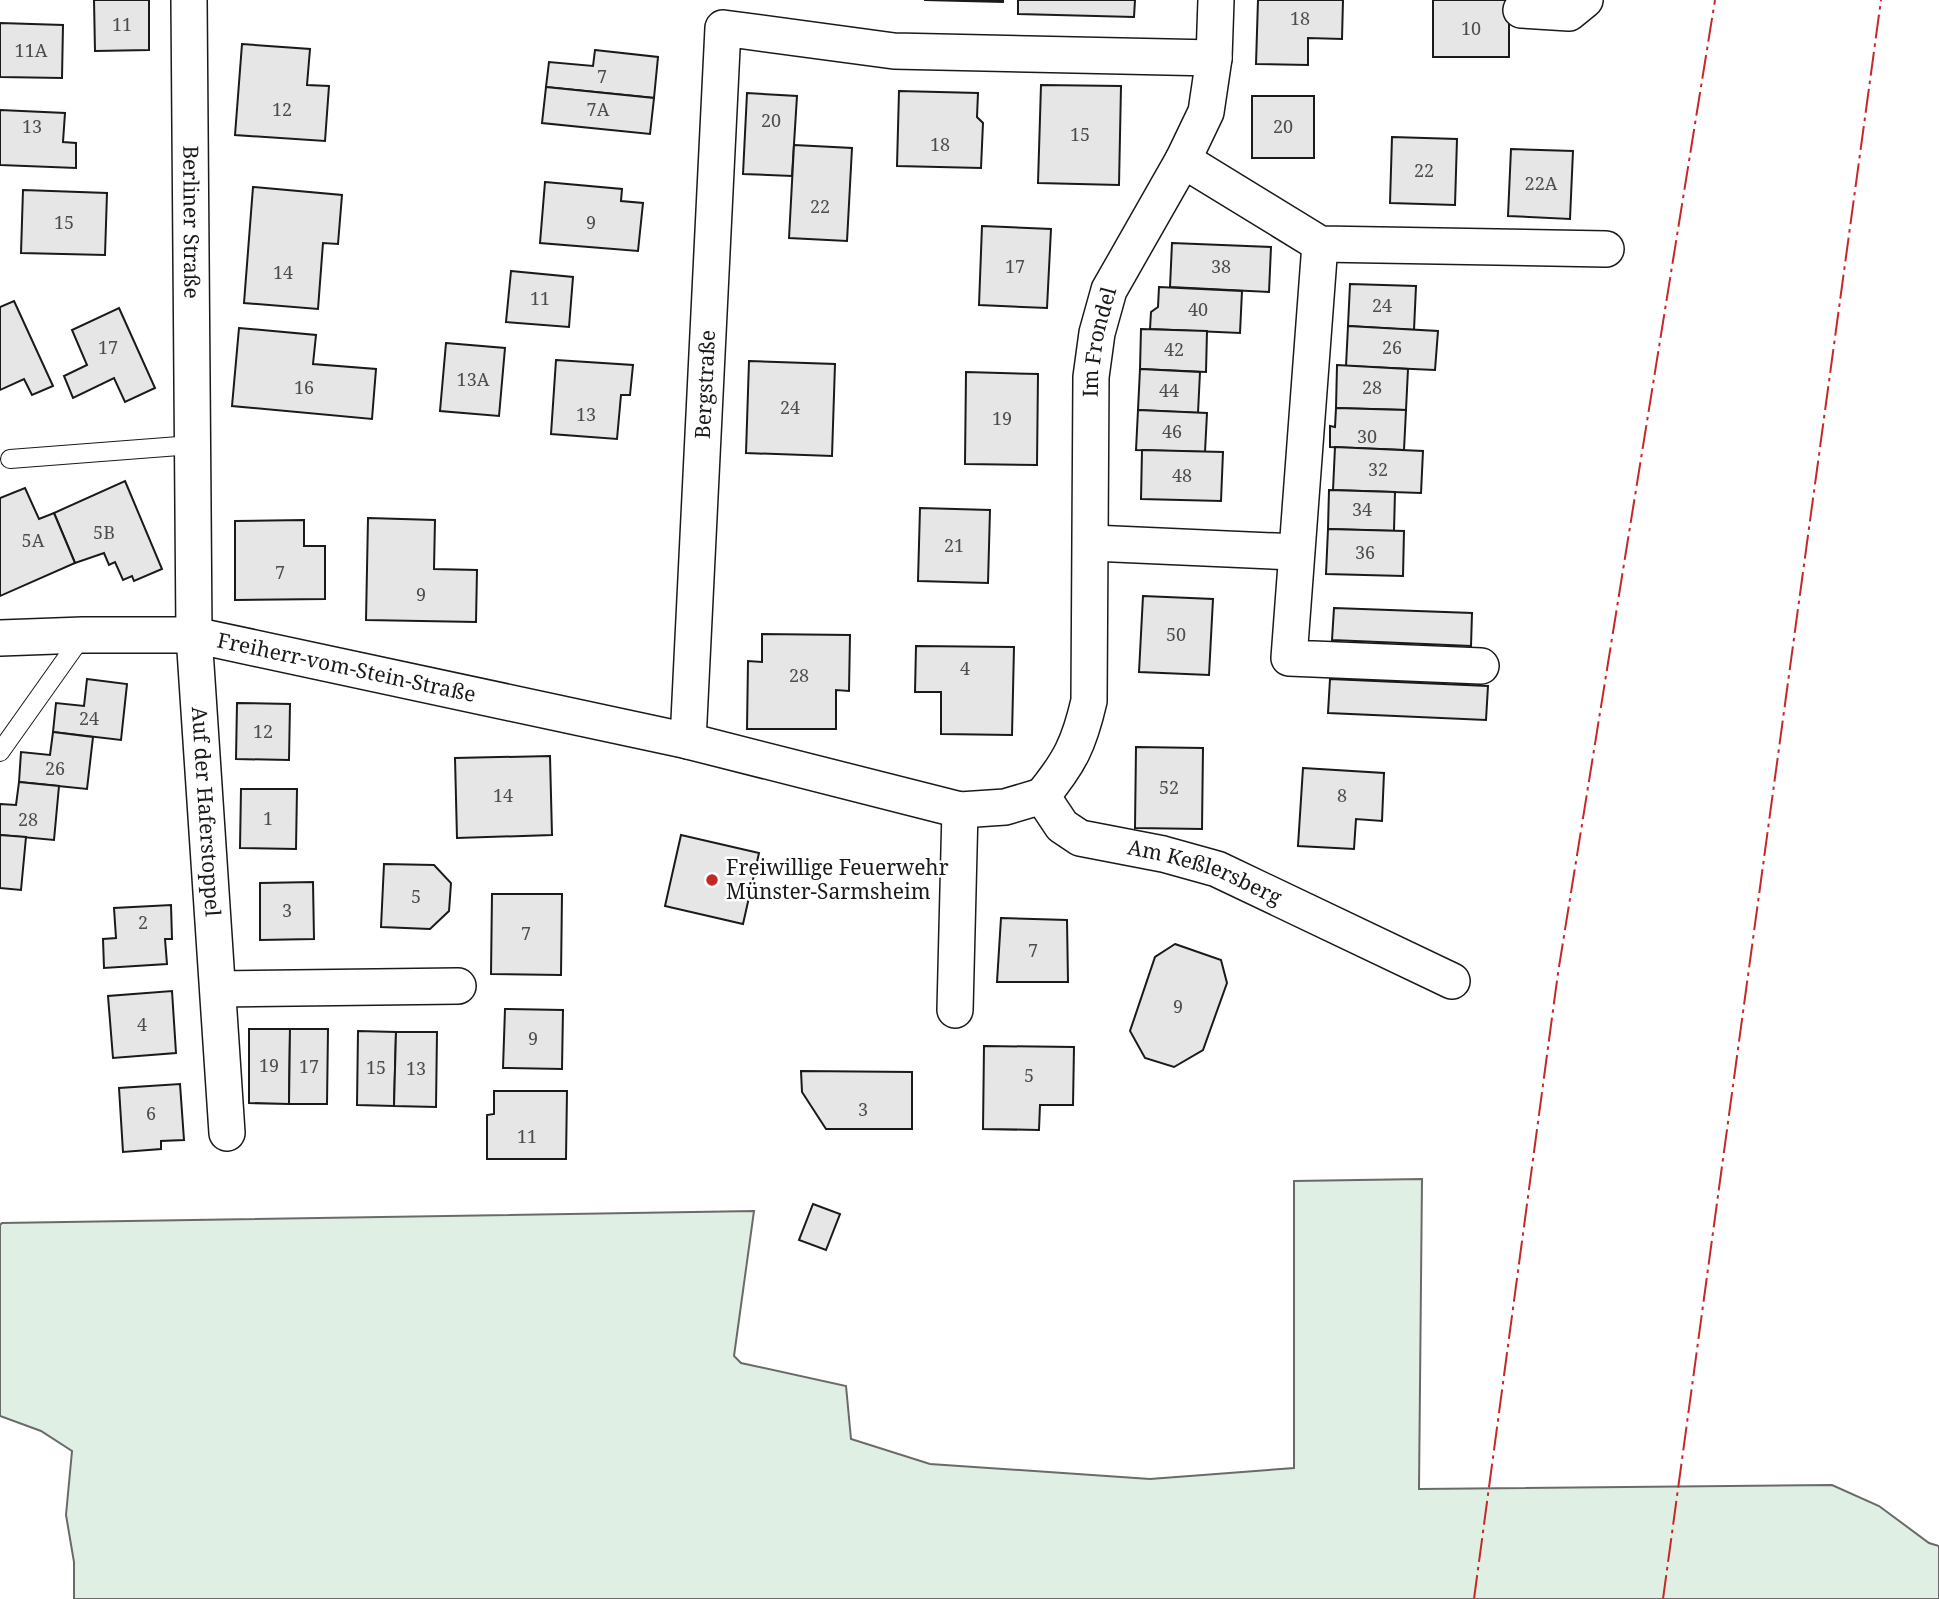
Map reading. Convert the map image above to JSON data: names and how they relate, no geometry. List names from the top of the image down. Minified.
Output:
{"streets":{"street":["Berliner Straße","Im Frondel","Bergstraße","Freiherr-vom-Stein-Straße","Auf der Haferstoppel","Am Keßlersberg"]},"crossings":[["Berliner Straße","Freiherr-vom-Stein-Straße"],["Berliner Straße","Auf der Haferstoppel"],["Im Frondel","Bergstraße"],["Im Frondel","Am Keßlersberg"],["Bergstraße","Freiherr-vom-Stein-Straße"],["Freiherr-vom-Stein-Straße","Auf der Haferstoppel"]],"places":["Freiwillige Feuerwehr Münster-Sarmsheim"],"house_numbers":["18","11","10","11A","7","12","7A","20","13","20","15","18","22","22A","22","15","9","17","38","14","11","24","40","17","26","42","13A","16","28","44","24","13","19","46","30","32","48","34","5B","5A","21","36","7","9","50","4","28","24","12","26","52","14","8","1","28","5","3","2","7","7","9","4","9","19","17","15","13","5","3","6","11"]}
